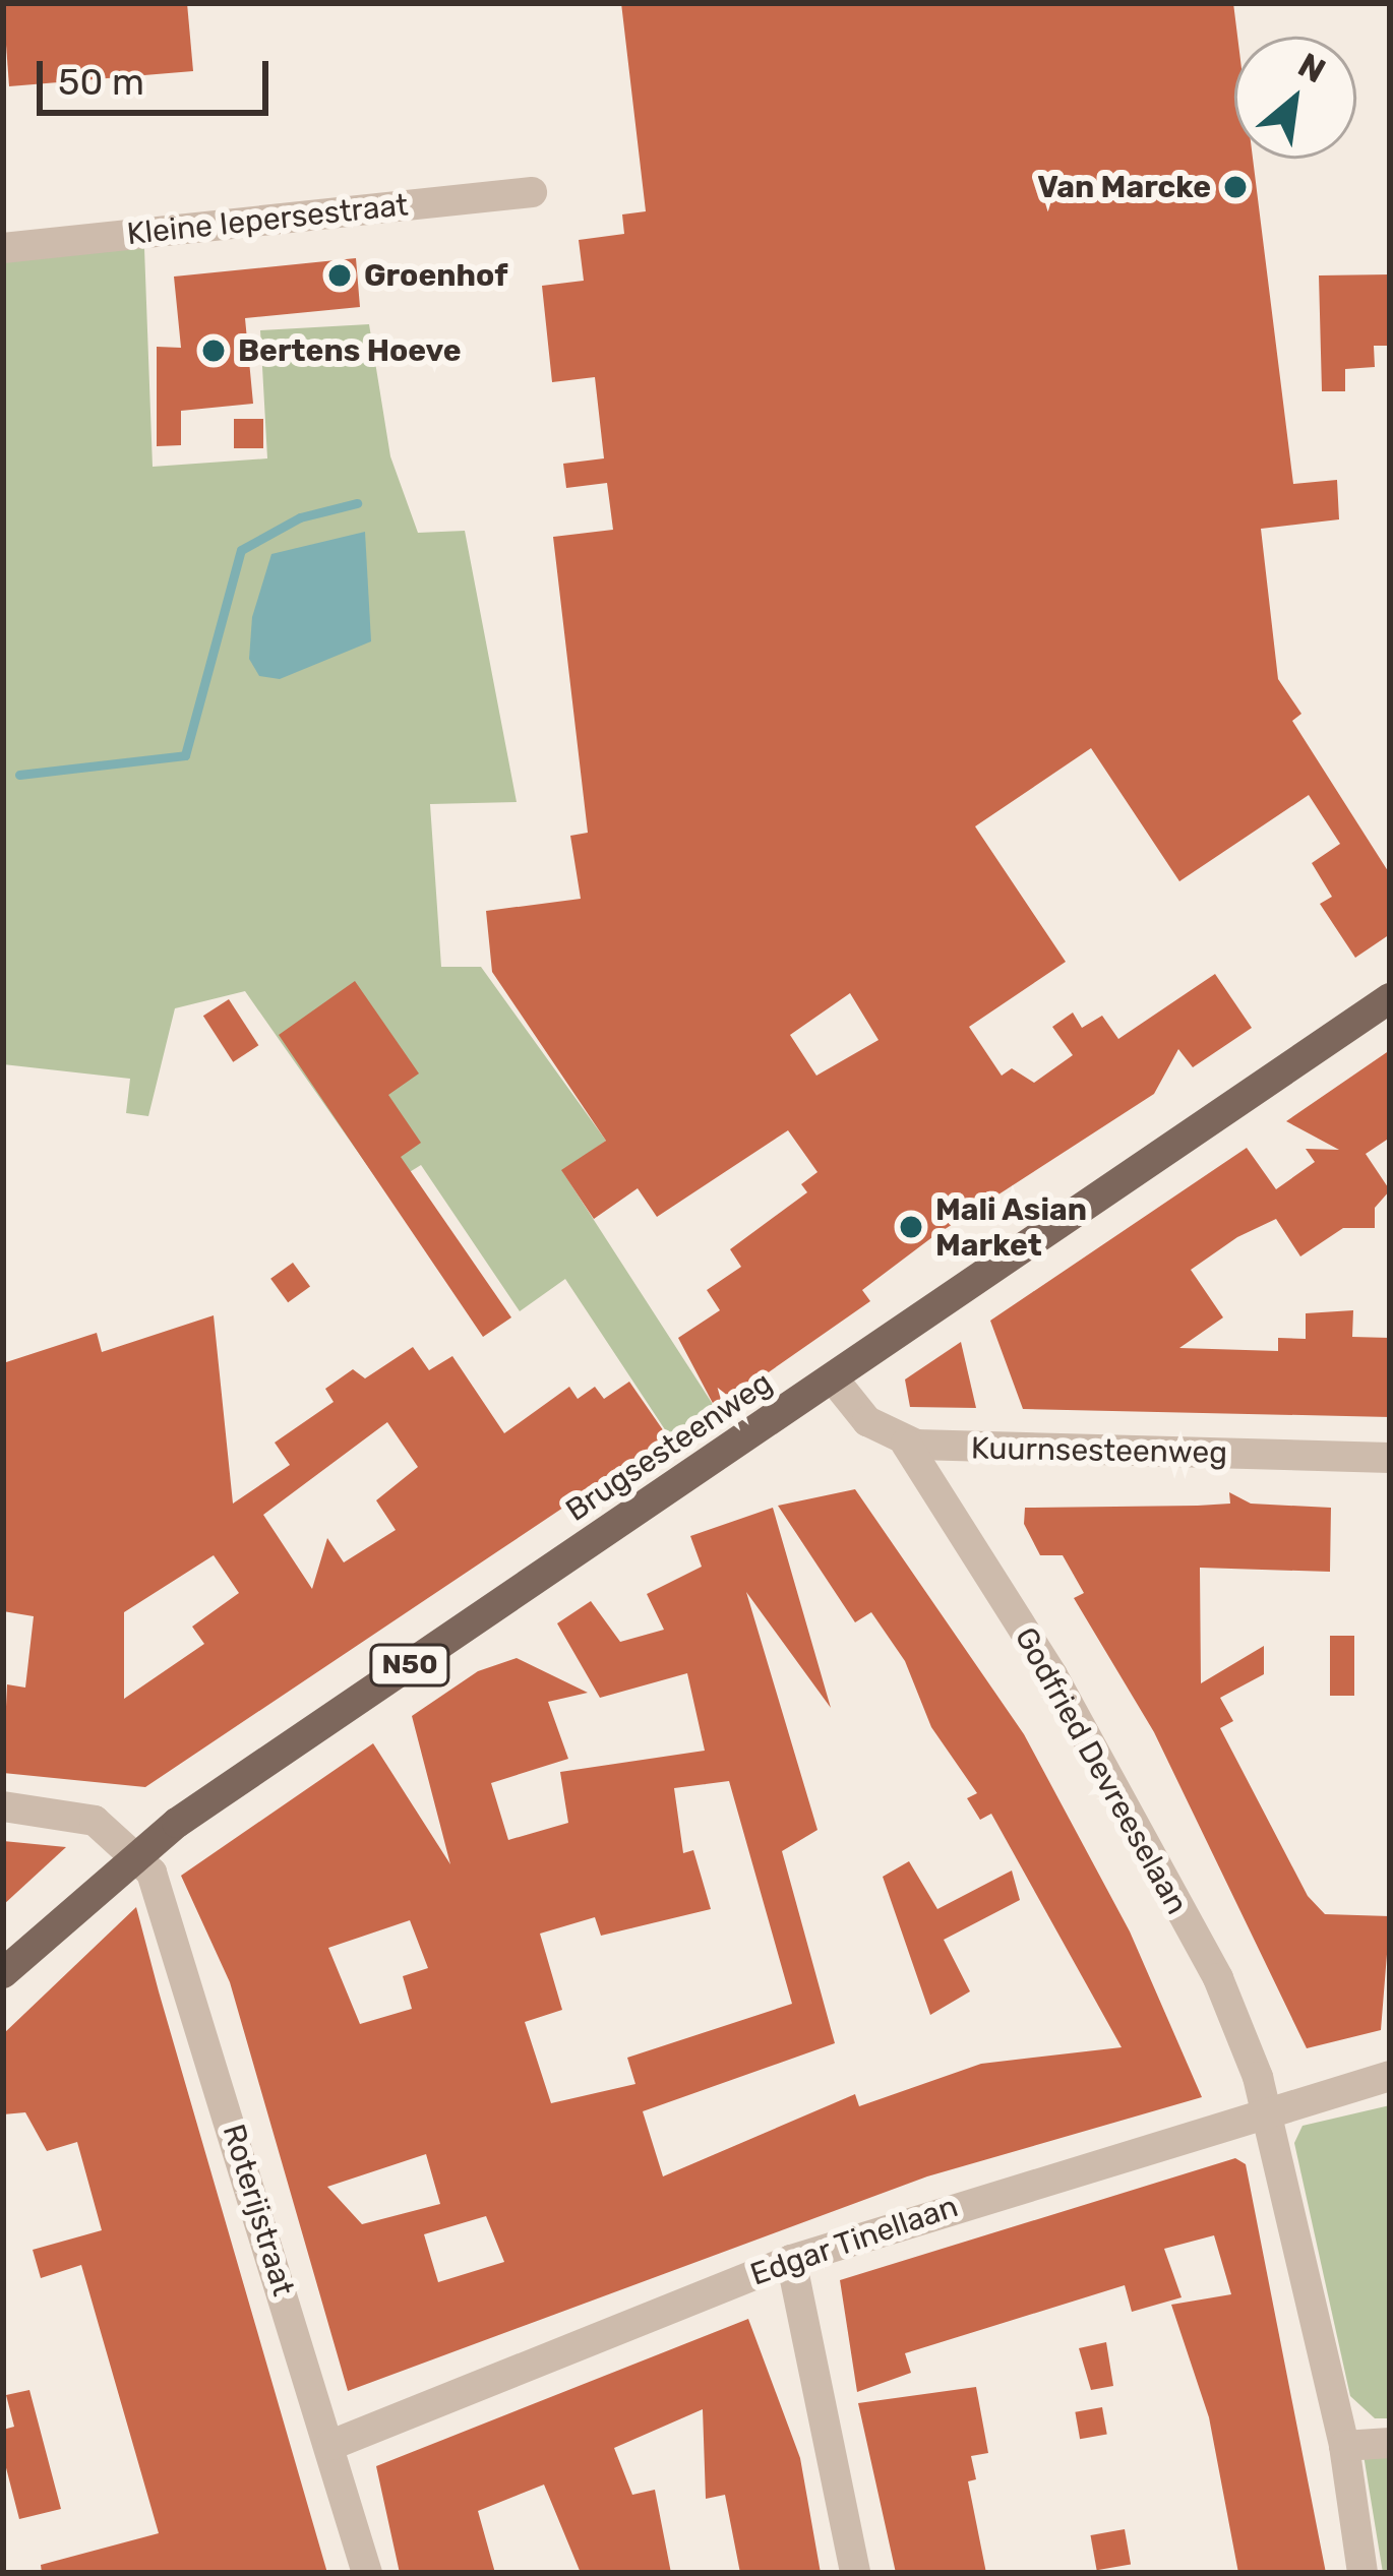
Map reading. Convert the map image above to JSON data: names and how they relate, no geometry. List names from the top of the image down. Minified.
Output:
{"streets":{"main road":["Brugsesteenweg","N50"],"street":["Kleine Iepersestraat","Kuurnsesteenweg","Godfried Devreeselaan","Roterijstraat","Edgar Tinellaan"]},"crossings":[["Brugsesteenweg","Roterijstraat"],["Kuurnsesteenweg","Godfried Devreeselaan"],["Godfried Devreeselaan","Edgar Tinellaan"],["Roterijstraat","Edgar Tinellaan"]],"places":["Van Marcke","Groenhof","Bertens Hoeve","Mali Asian Market"],"scale_bar":"50 m","north":"top right"}
